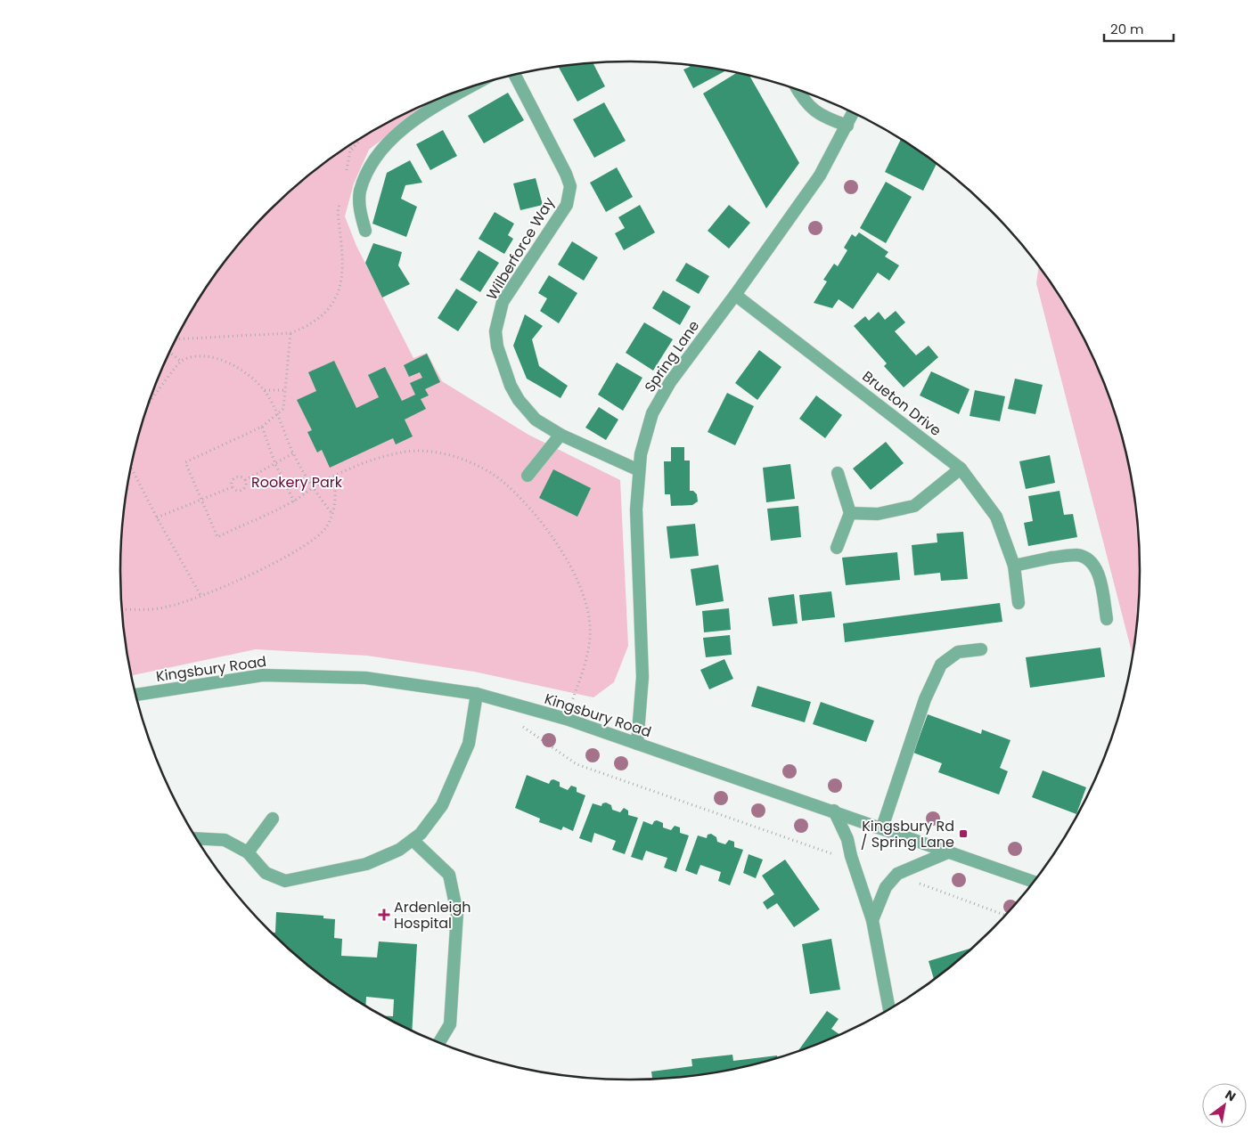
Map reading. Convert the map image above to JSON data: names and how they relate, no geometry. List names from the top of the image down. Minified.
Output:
{"streets":{"street":["Wilberforce Way","Spring Lane","Brueton Drive","Kingsbury Road"]},"crossings":[["Wilberforce Way","Spring Lane"],["Spring Lane","Brueton Drive"],["Spring Lane","Kingsbury Road"]],"parks":["Rookery Park"],"places":{"transit":["Kingsbury Rd / Spring Lane"],"health":["Ardenleigh Hospital"]},"scale_bar":"20 m","north":"top right"}
